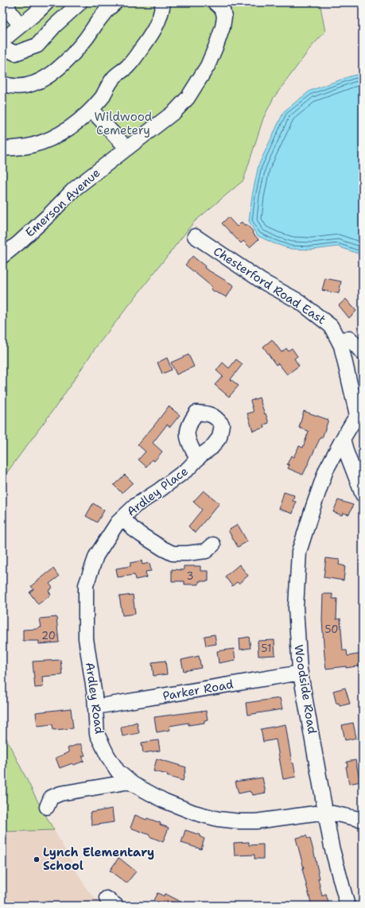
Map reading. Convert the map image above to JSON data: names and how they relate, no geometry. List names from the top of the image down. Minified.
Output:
{"streets":{"street":["Emerson Avenue","Chesterford Road East","Ardley Place","Woodside Road","Parker Road","Ardley Road"]},"crossings":[["Chesterford Road East","Woodside Road"],["Ardley Place","Ardley Road"],["Woodside Road","Parker Road"],["Woodside Road","Ardley Road"],["Parker Road","Ardley Road"]],"parks":["Wildwood Cemetery"],"places":["Lynch Elementary School"],"house_numbers":["3","50","20","51"]}
